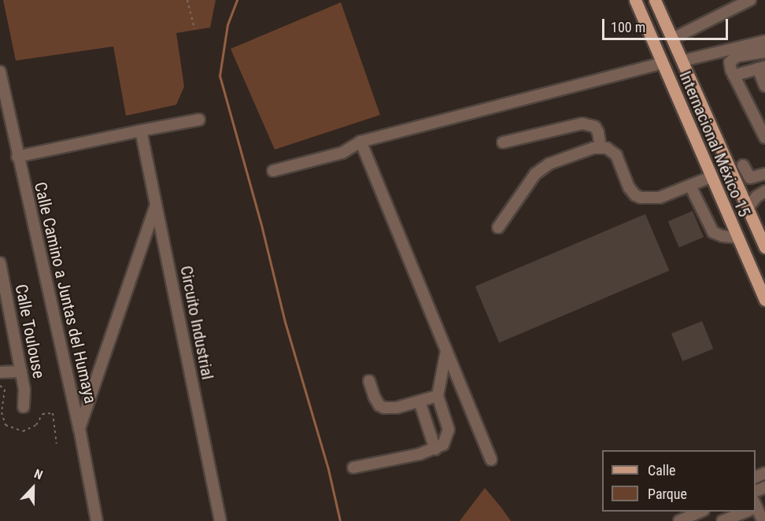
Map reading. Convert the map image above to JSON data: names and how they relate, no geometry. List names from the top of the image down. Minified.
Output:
{"streets":{"main road":["Internacional México 15"],"street":["Calle Camino a Juntas del Humaya","Circuito Industrial","Calle Toulouse"]},"legend":["Calle","Parque"],"scale_bar":"100 m","north":"top"}
